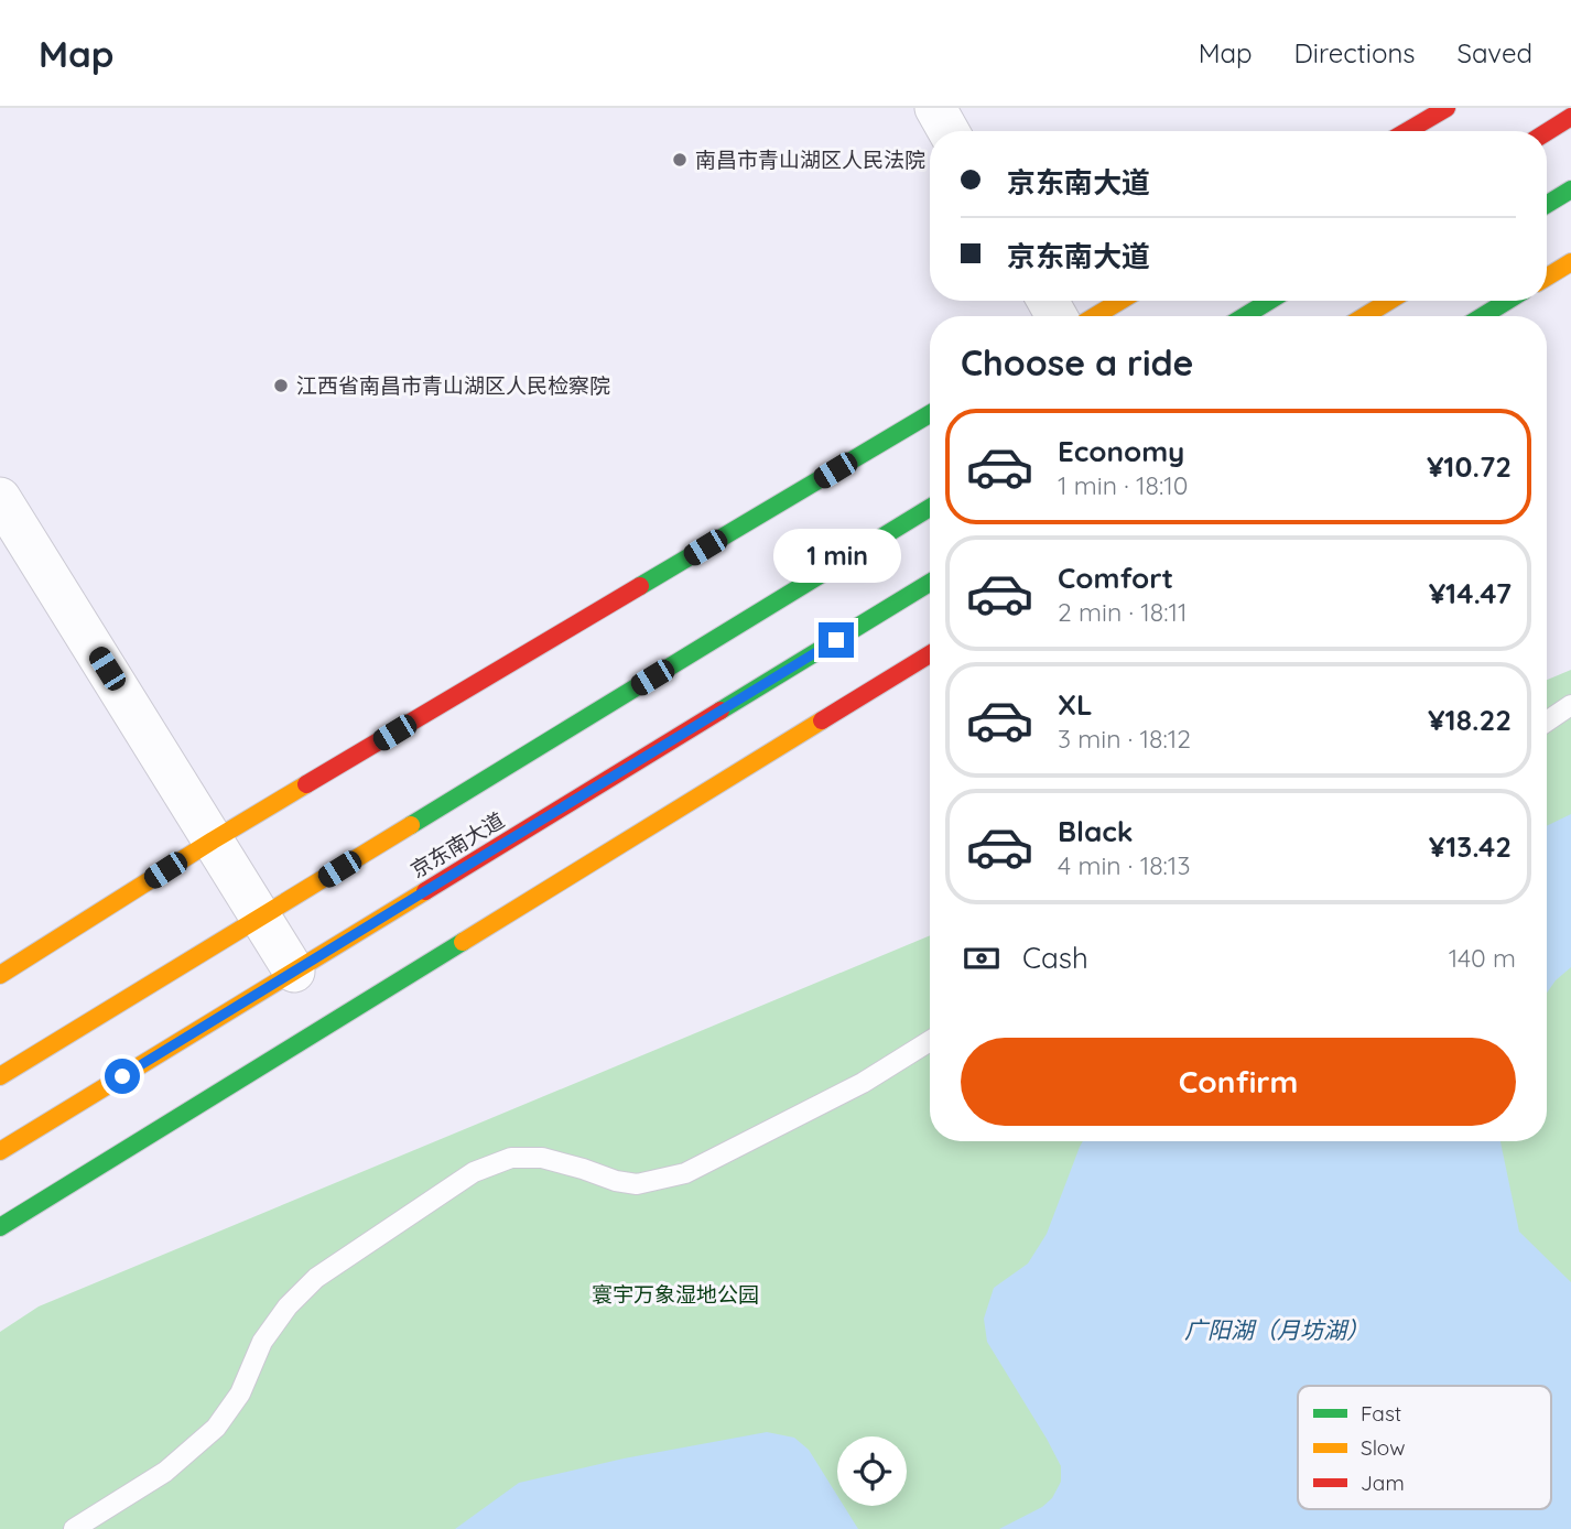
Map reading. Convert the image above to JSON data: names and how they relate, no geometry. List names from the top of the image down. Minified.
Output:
{"streets":{"street":["京东南大道"]},"water":["广阳湖（月坊湖）"],"parks":["寰宇万象湿地公园"],"places":["南昌市青山湖区人民法院","江西省南昌市青山湖区人民检察院"],"legend":["Fast","Slow","Jam"],"page":{"header":"Map","nav":["Map","Directions","Saved"],"banner":["京东南大道","京东南大道"],"heading":"Choose a ride","list":[{"name":"Economy","note":"1 min · 18:10","value":"¥10.72"},{"name":"Comfort","note":"2 min · 18:11","value":"¥14.47"},{"name":"XL","note":"3 min · 18:12","value":"¥18.22"},{"name":"Black","note":"4 min · 18:13","value":"¥13.42"}],"bubble":"1 min","pay":["Cash","140 m"],"buttons":"Confirm"}}
